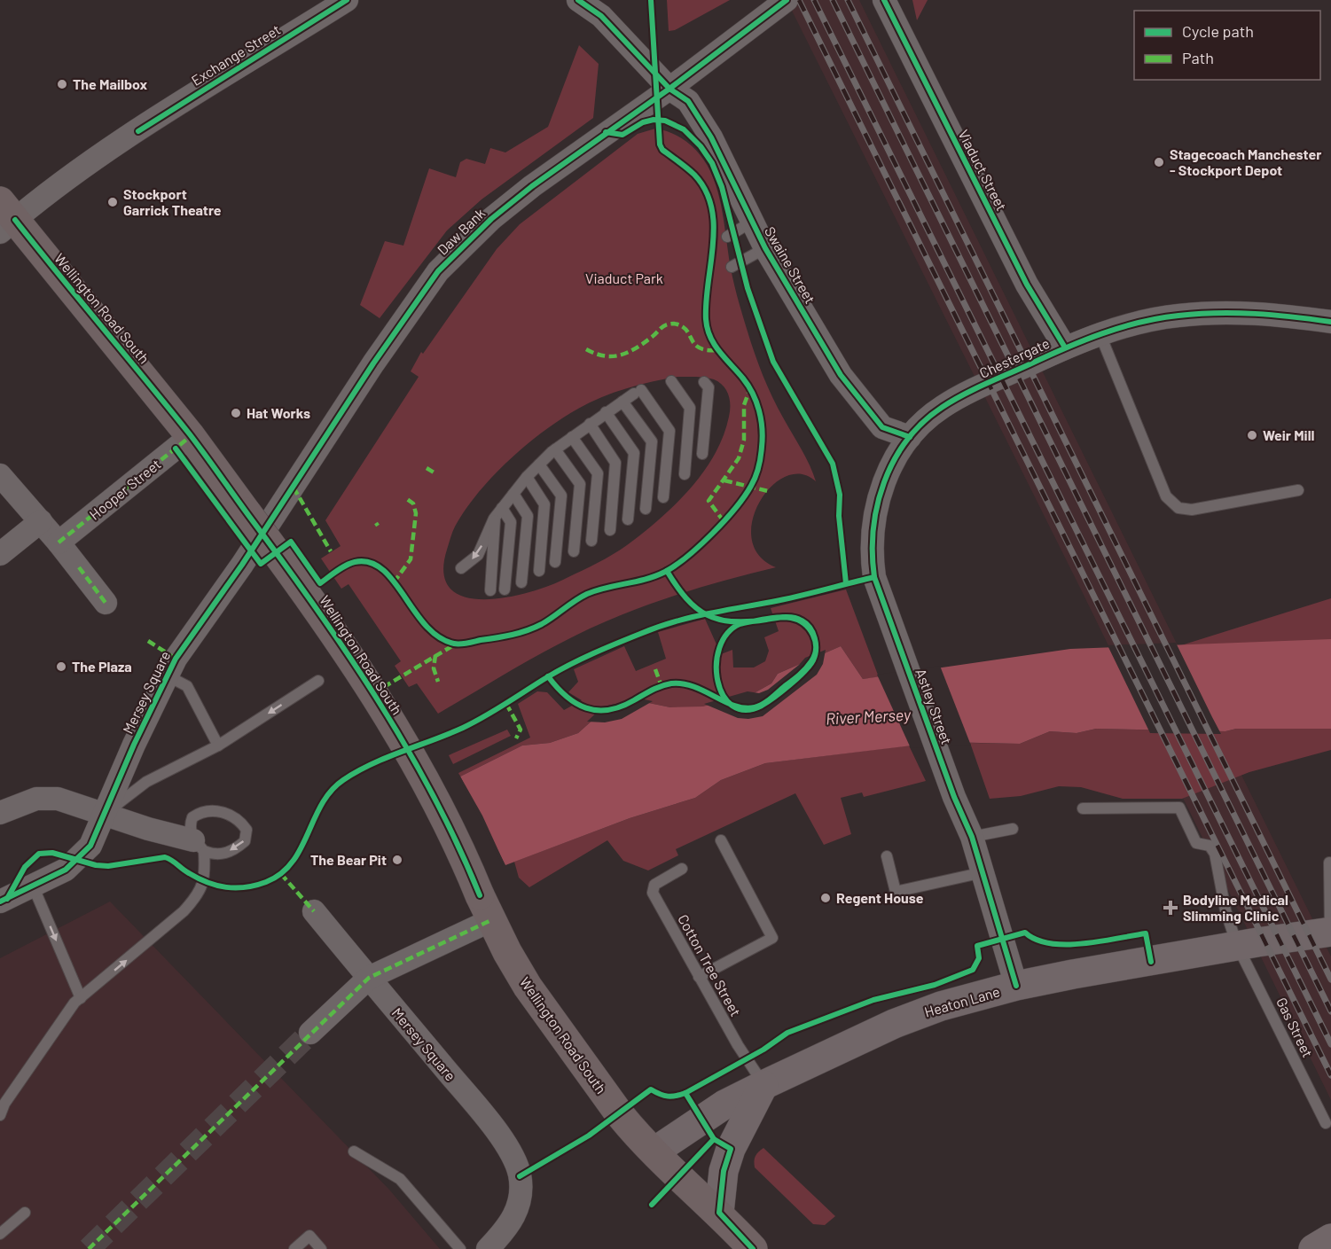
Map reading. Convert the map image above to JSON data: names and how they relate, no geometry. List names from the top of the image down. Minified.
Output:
{"streets":{"highway":["Wellington Road South"],"main road":["Heaton Lane"],"street":["Exchange Street","Viaduct Street","Daw Bank","Swaine Street","Chestergate","Hooper Street","Mersey Square","Astley Street"],"lane":["Cotton Tree Street","Gas Street"]},"crossings":[["Exchange Street","Wellington Road South"],["Viaduct Street","Chestergate"],["Daw Bank","Swaine Street"],["Daw Bank","Mersey Square"],["Swaine Street","Chestergate"],["Swaine Street","Astley Street"],["Wellington Road South","Hooper Street"],["Wellington Road South","Heaton Lane"],["Chestergate","Astley Street"],["Astley Street","Heaton Lane"],["Cotton Tree Street","Heaton Lane"],["Heaton Lane","Gas Street"]],"water":["River Mersey"],"parks":["Viaduct Park"],"places":{"other":["The Mailbox","Stagecoach Manchester - Stockport Depot","Stockport Garrick Theatre","Hat Works","Weir Mill","The Plaza","The Bear Pit","Regent House"],"health":["Bodyline Medical Slimming Clinic"]},"legend":["Cycle path","Path"]}
